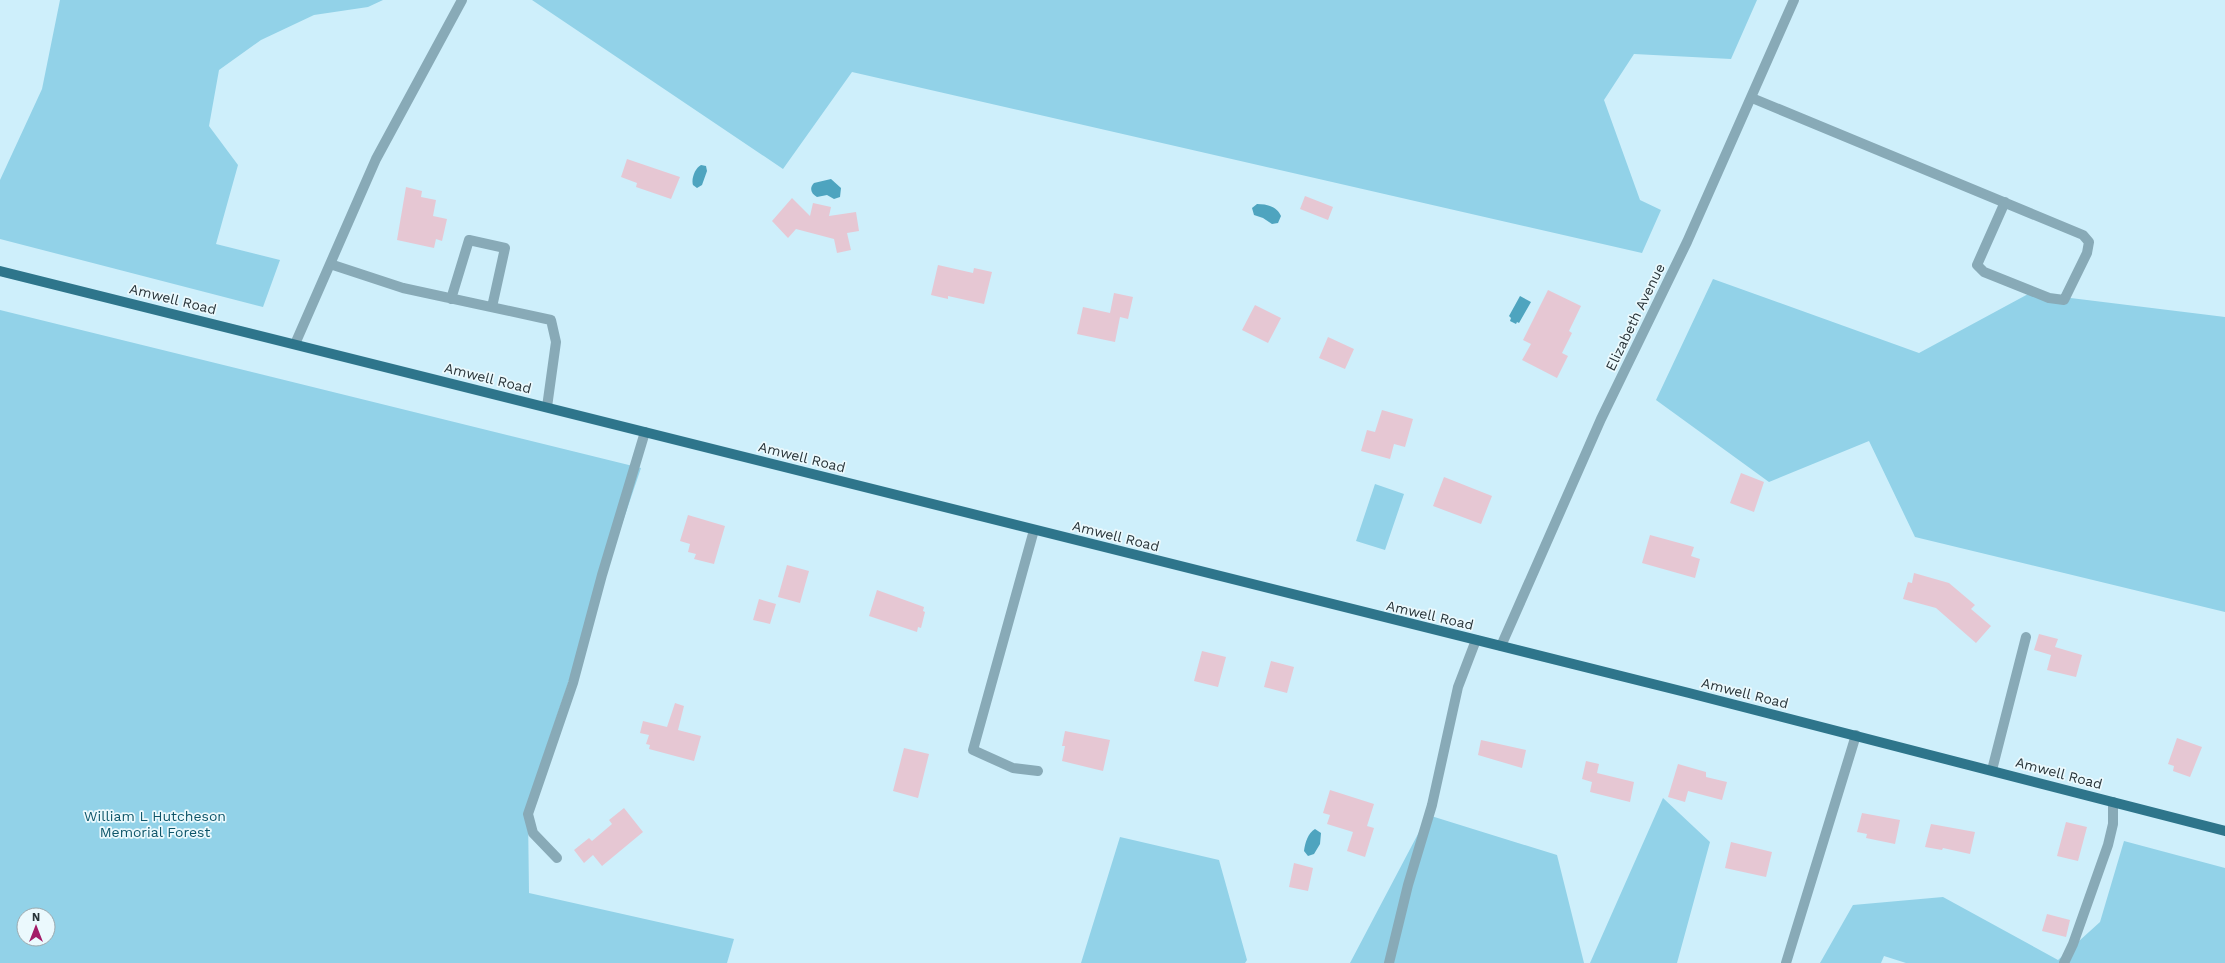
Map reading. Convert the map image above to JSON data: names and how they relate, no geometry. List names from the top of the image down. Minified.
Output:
{"streets":{"main road":["Amwell Road"],"street":["Elizabeth Avenue"]},"crossings":[["Amwell Road","Elizabeth Avenue"]],"parks":["William L Hutcheson Memorial Forest"],"north":"top"}
